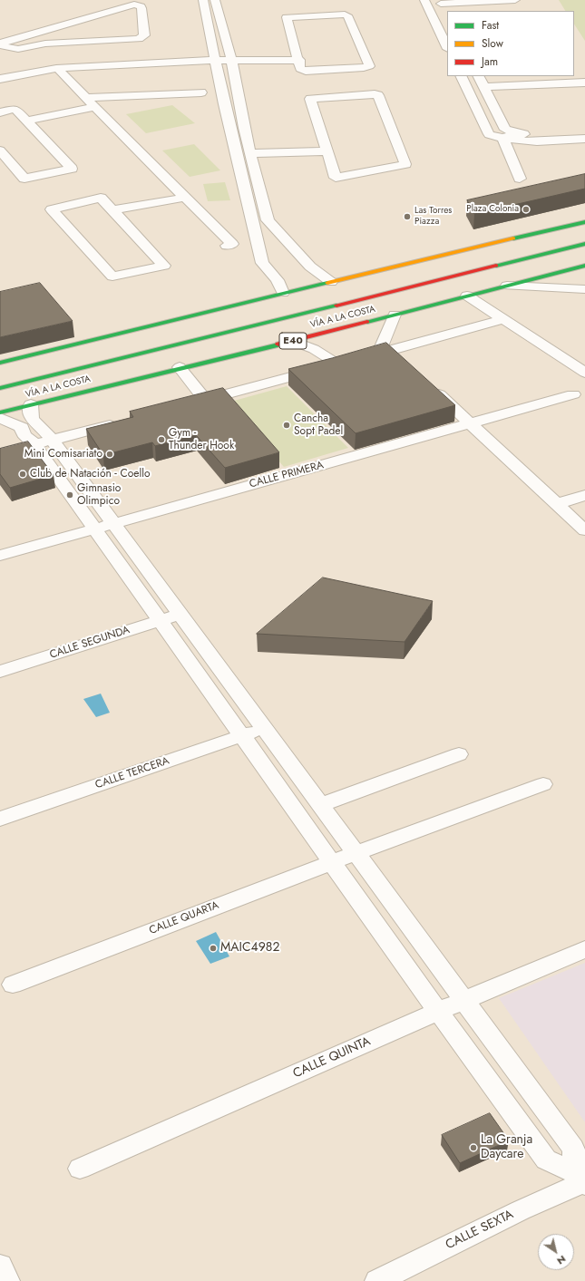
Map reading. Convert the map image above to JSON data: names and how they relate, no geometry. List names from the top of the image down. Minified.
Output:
{"streets":{"main road":["VÍA A LA COSTA","E40"],"street":["CALLE PRIMERA","CALLE SEGUNDA","CALLE TERCERA","CALLE QUARTA","CALLE QUINTA","CALLE SEXTA"]},"places":["Plaza Colonia","Las Torres Piazza","Cancha Sopt Padel","Gym - Thunder Hook","Mini Comisariato","Club de Natación - Coello","Gimnasio Olimpico","MAIC4982","La Granja Daycare"],"legend":["Fast","Slow","Jam"],"north":"bottom right"}
